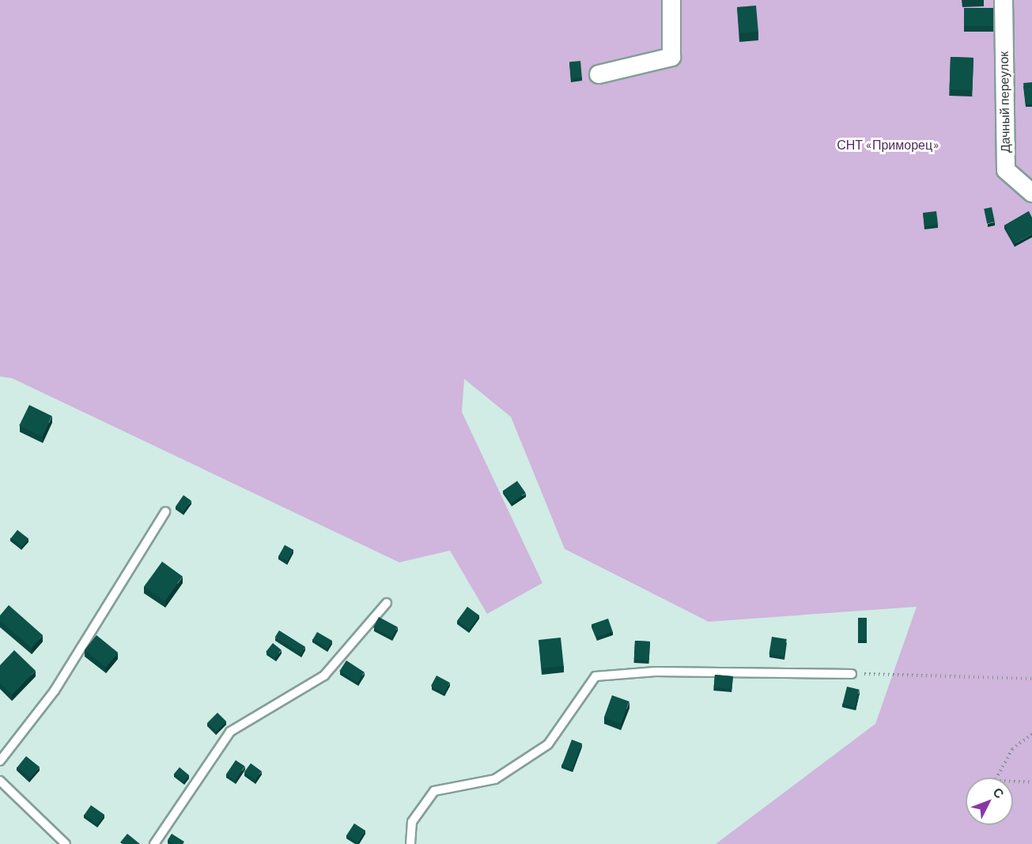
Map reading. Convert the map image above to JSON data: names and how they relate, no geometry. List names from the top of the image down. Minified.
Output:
{"streets":{"street":["Дачный переулок"]},"parks":["СНТ «Приморец»"],"north":"top right"}
